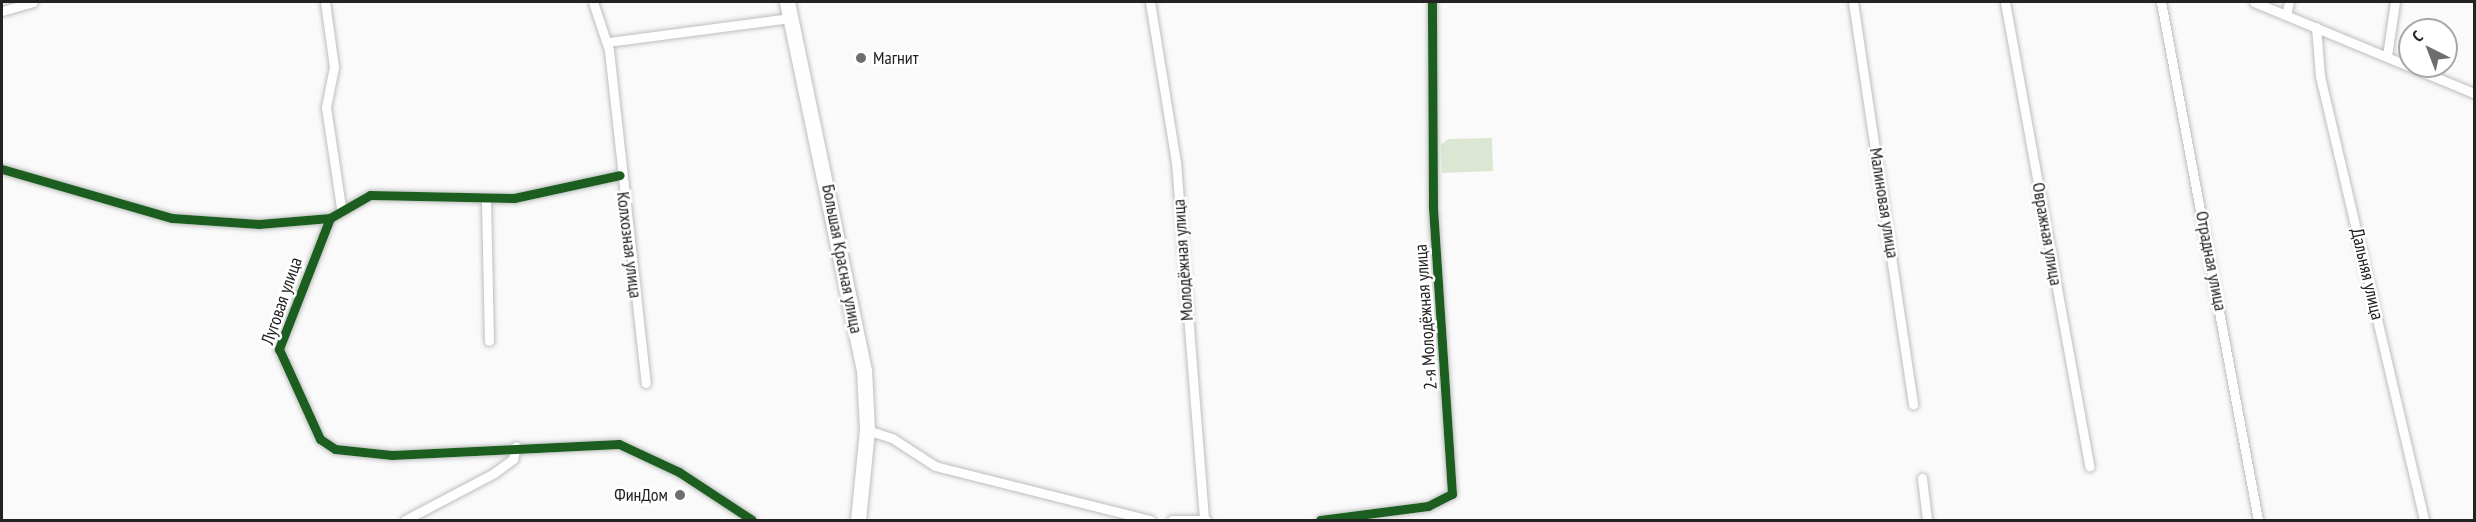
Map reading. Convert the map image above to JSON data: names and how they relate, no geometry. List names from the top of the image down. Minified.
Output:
{"streets":{"main road":["Большая Красная улица"],"street":["Малиновая улица","Овражная улица","Колхозная улица","Молодёжная улица","Отрадная улица","Дальняя улица","Луговая улица","2-я Молодёжная улица"]},"crossings":[["Колхозная улица","Луговая улица"]],"places":["Магнит","ФинДом"],"north":"top left"}
